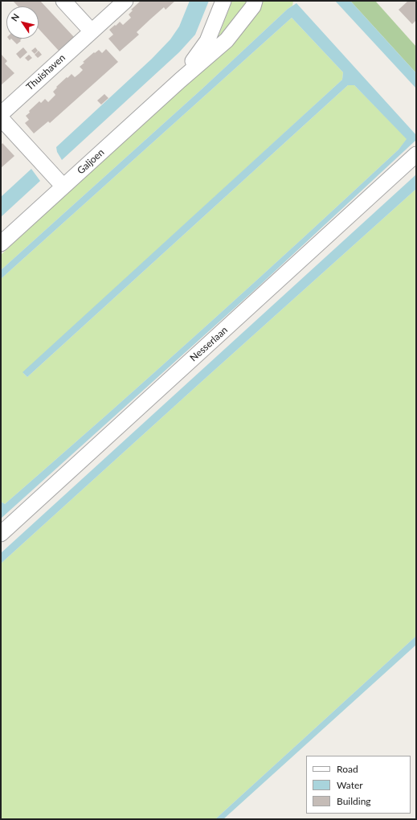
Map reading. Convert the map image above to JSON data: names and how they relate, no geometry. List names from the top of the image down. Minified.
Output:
{"streets":{"street":["Thuishaven","Galjoen","Nesserlaan"]},"legend":["Road","Water","Building"],"north":"top left"}
